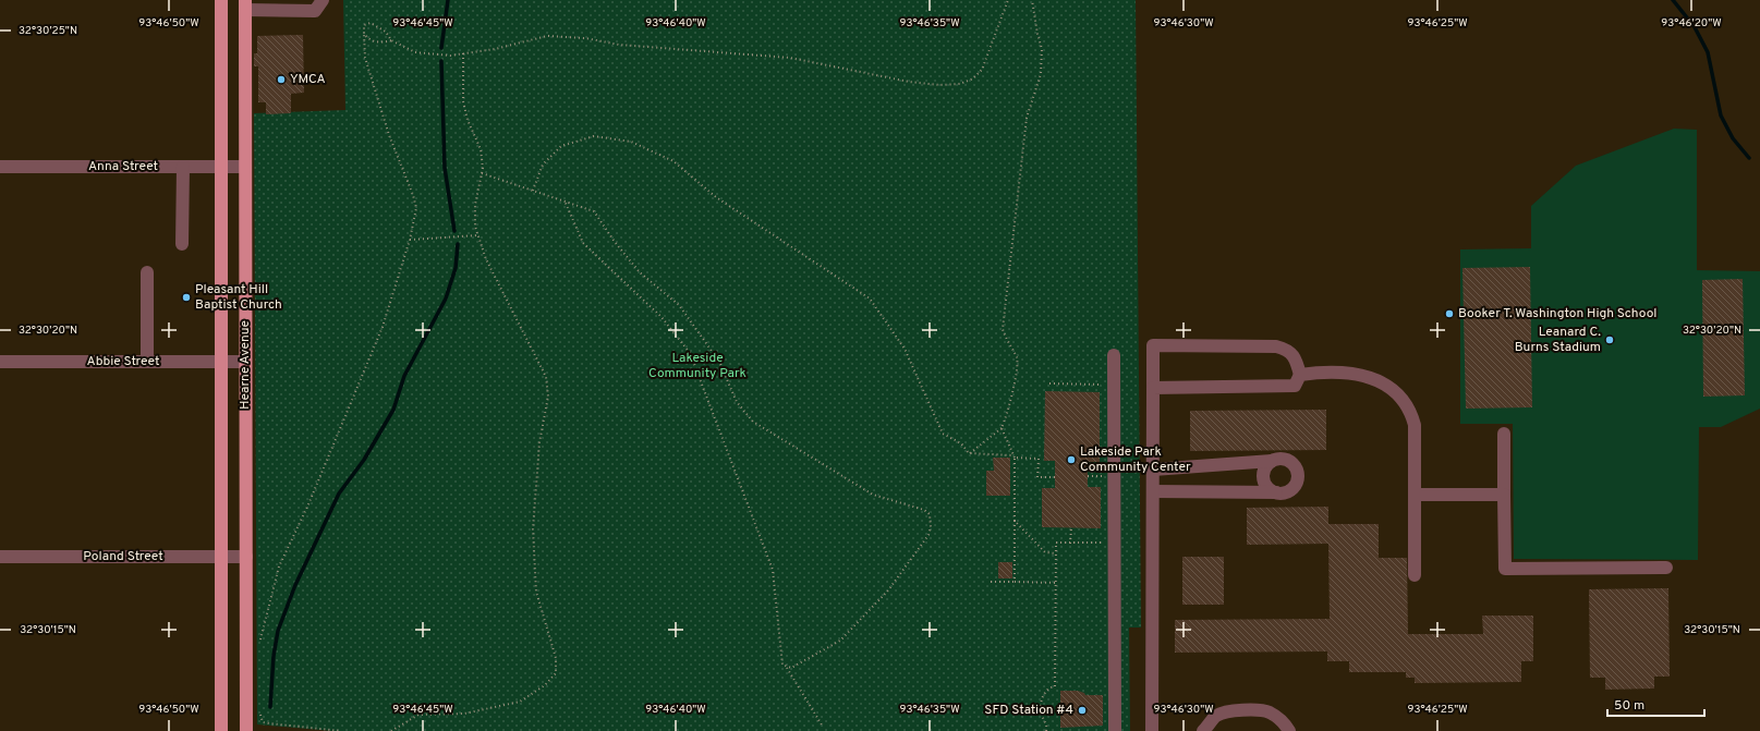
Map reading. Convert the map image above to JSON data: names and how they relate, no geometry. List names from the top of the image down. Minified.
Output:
{"streets":{"main road":["Hearne Avenue"],"street":["Anna Street","Abbie Street","Poland Street"]},"crossings":[["Anna Street","Hearne Avenue"],["Abbie Street","Hearne Avenue"],["Hearne Avenue","Poland Street"]],"parks":["Lakeside Community Park"],"places":["YMCA","Pleasant Hill Baptist Church","Booker T. Washington High School","Leanard C. Burns Stadium","Lakeside Park Community Center","SFD Station #4"],"scale_bar":"50 m","coordinates":["93°46'50\"W","93°46'45\"W","93°46'40\"W","93°46'35\"W","93°46'30\"W","93°46'25\"W","93°46'20\"W","32°30'25\"N","32°30'20\"N","32°30'15\"N"]}
